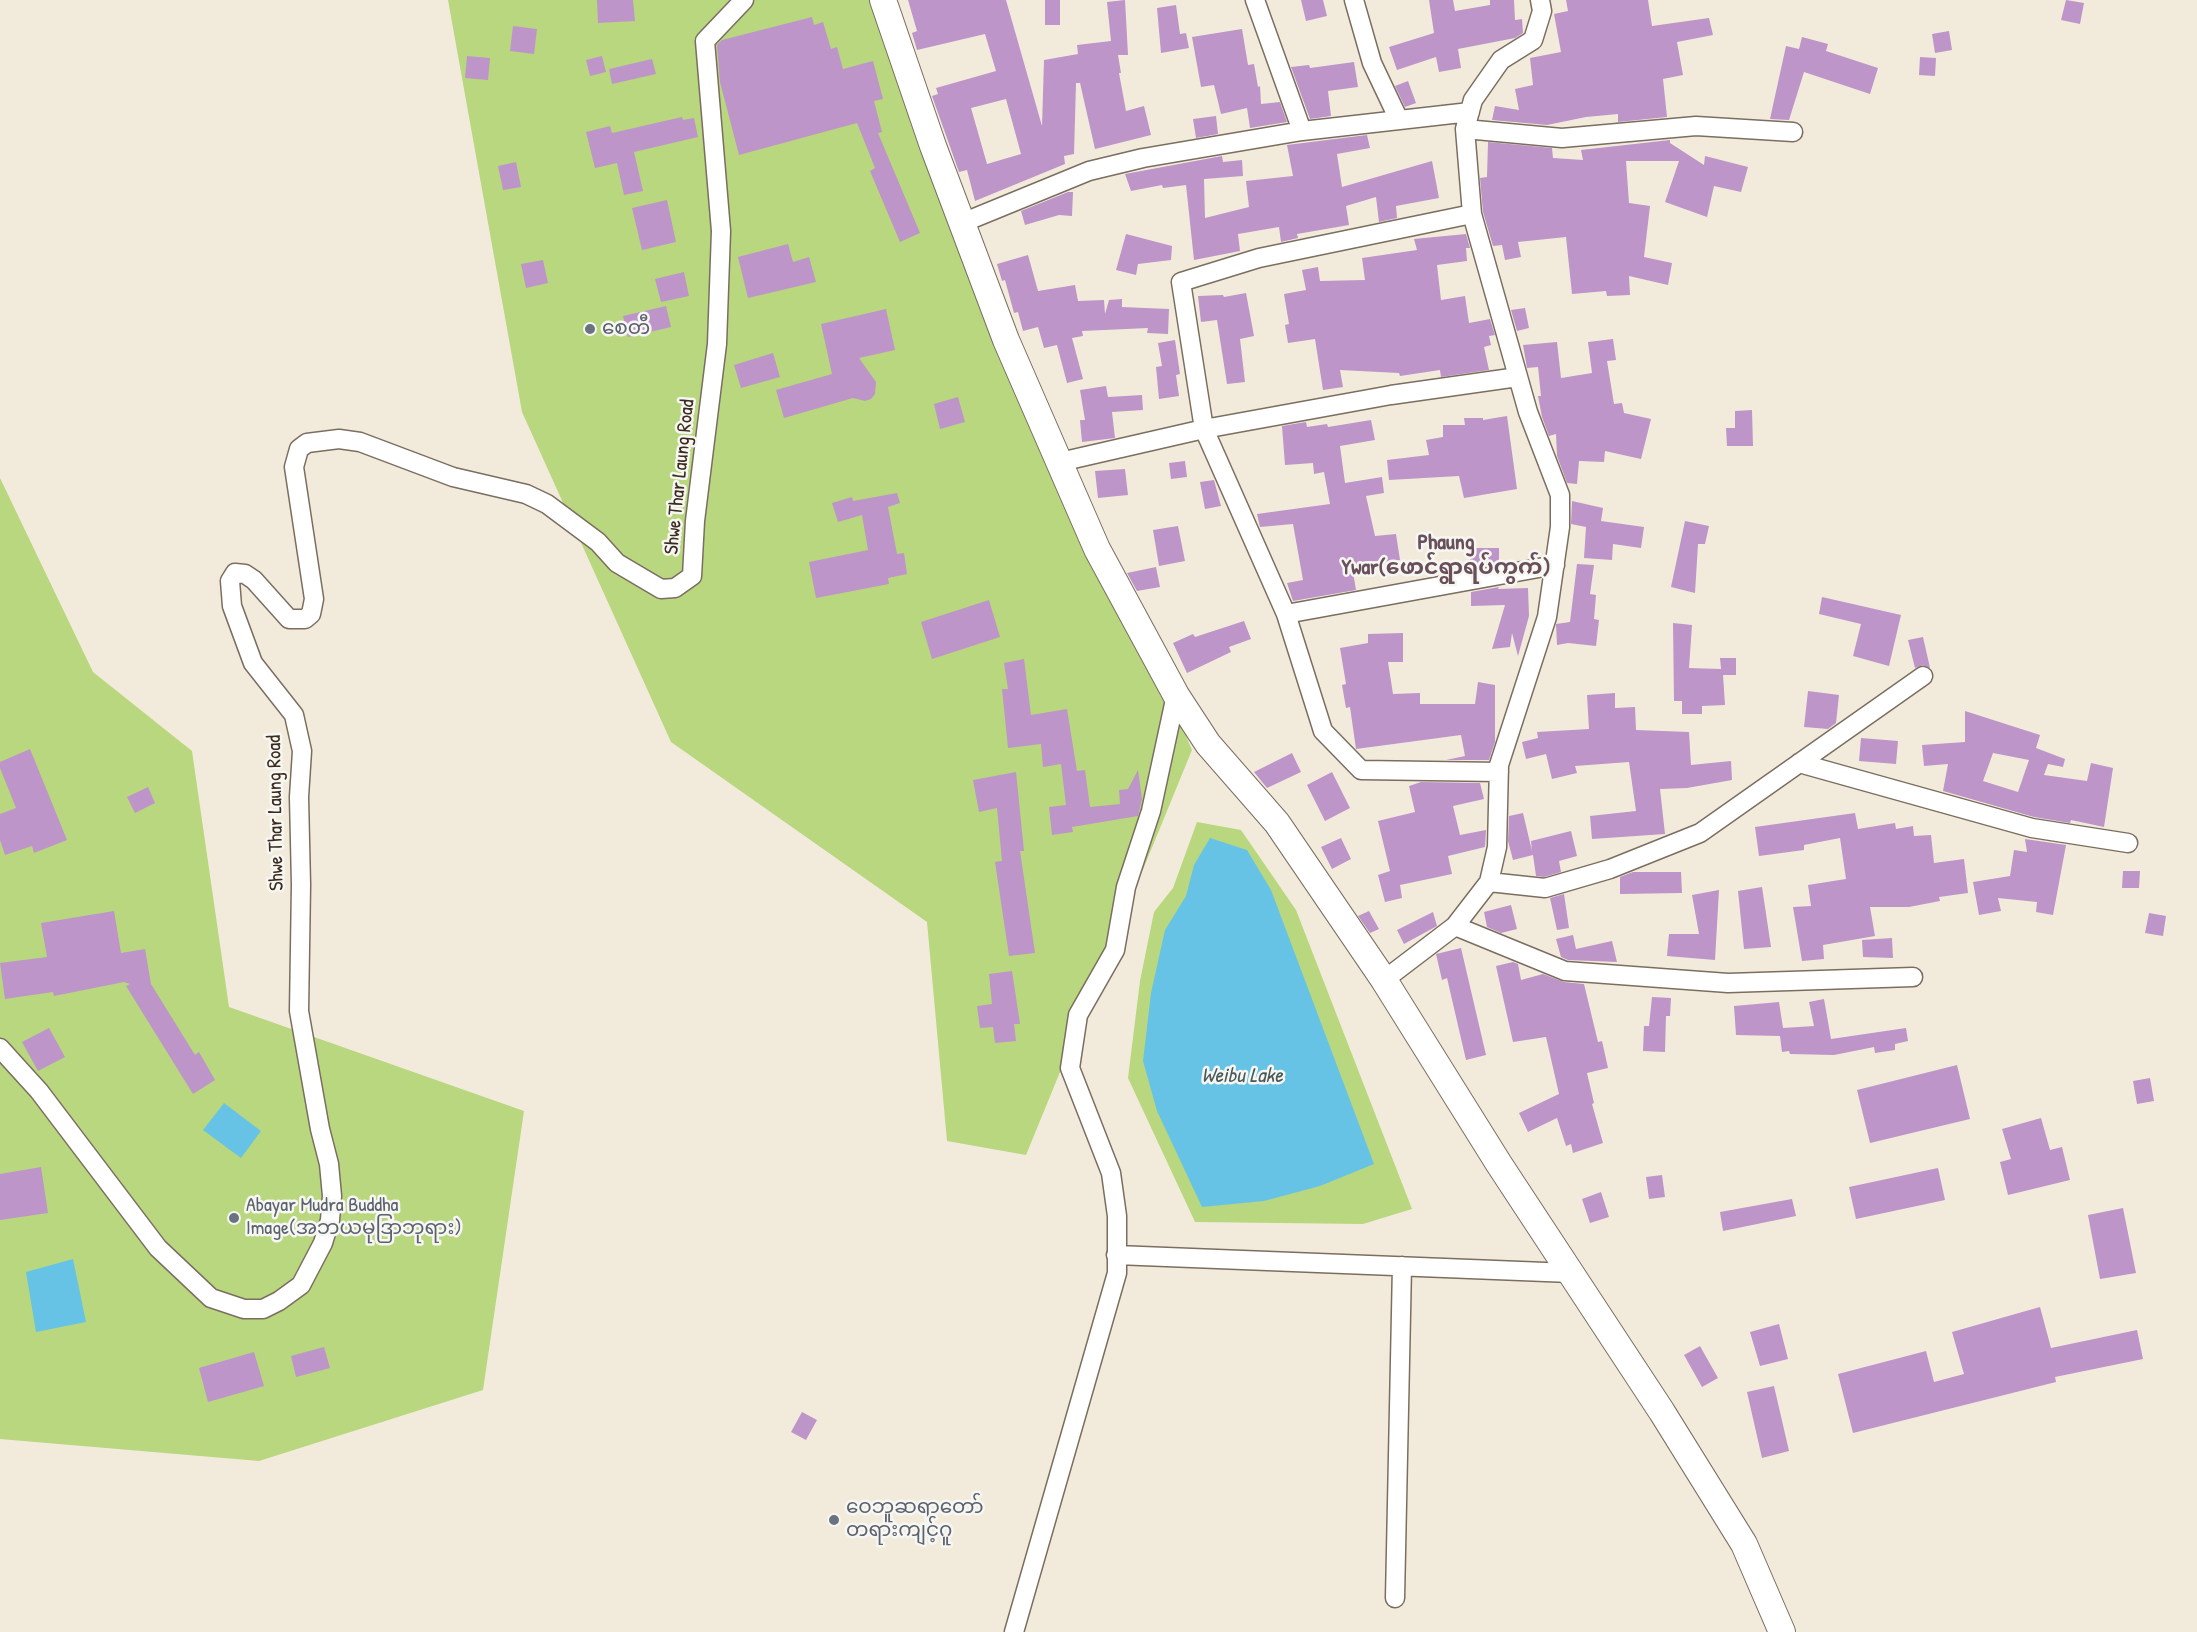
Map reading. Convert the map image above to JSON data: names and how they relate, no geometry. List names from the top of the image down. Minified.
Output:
{"streets":{"street":["Shwe Thar Laung Road"]},"districts":["Phaung Ywar(ဖောင်ရွာရပ်ကွက်)"],"water":["Weibu Lake"],"places":["စေတီ","Abayar Mudra Buddha Image(အဘယမုဒြာဘုရား)","ဝေဘူဆရာတော် တရားကျင့်ဂူ"]}
